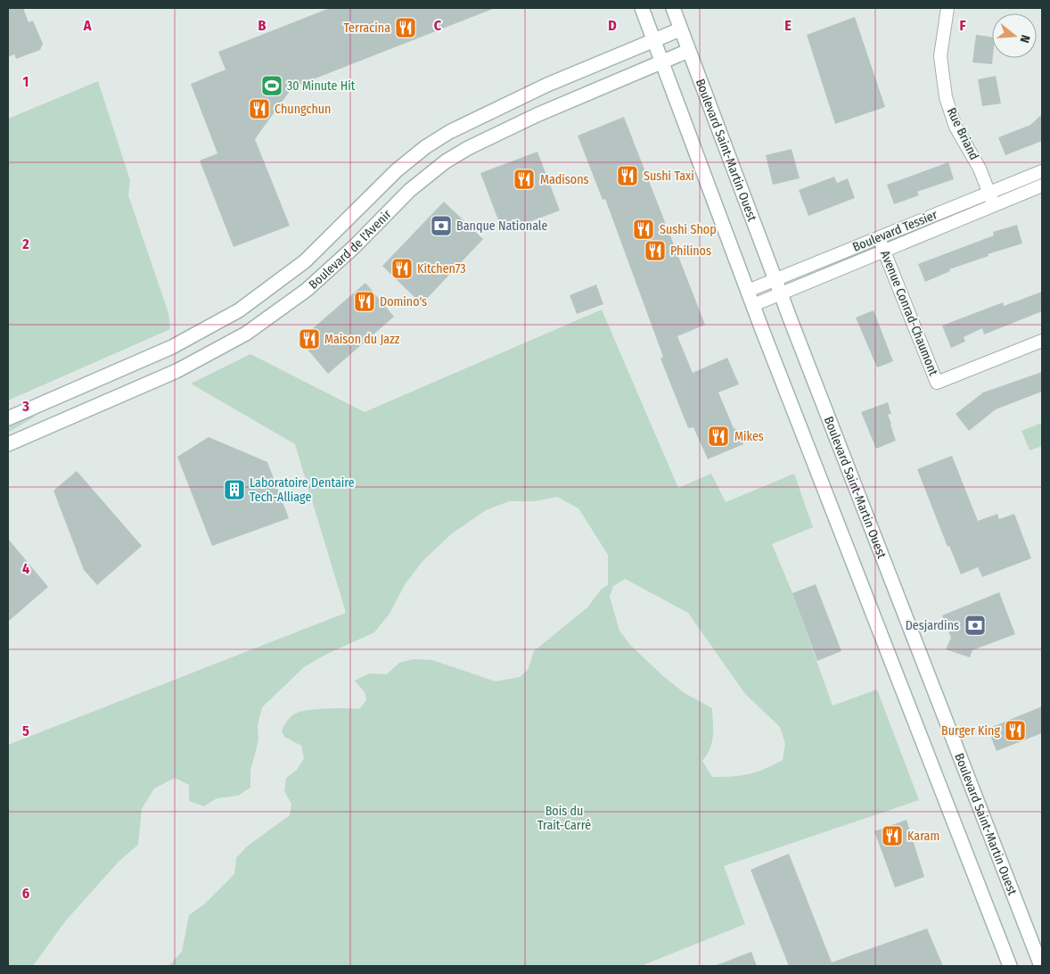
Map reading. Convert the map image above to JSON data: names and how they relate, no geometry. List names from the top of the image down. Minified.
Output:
{"streets":{"main road":["Boulevard Saint-Martin Ouest","Boulevard de l'Avenir"],"street":["Rue Briand","Boulevard Tessier","Avenue Conrad-Chaumont"]},"crossings":[["Rue Briand","Boulevard Tessier"],["Boulevard Saint-Martin Ouest","Boulevard Tessier"],["Boulevard Saint-Martin Ouest","Boulevard de l'Avenir"],["Boulevard Tessier","Avenue Conrad-Chaumont"]],"parks":["Bois du Trait-Carré"],"places":{"restaurant":["Terracina","Chungchun","Sushi Taxi","Madisons","Sushi Shop","Philinos","Kitchen73","Domino's","Maison du Jazz","Mikes","Burger King","Karam"],"sports":["30 Minute Hit"],"bank":["Banque Nationale","Desjardins"],"building":["Laboratoire Dentaire Tech-Alliage"]},"north":"right","grid":{"columns":["A","B","C","D","E","F"],"rows":["1","2","3","4","5","6"]}}
